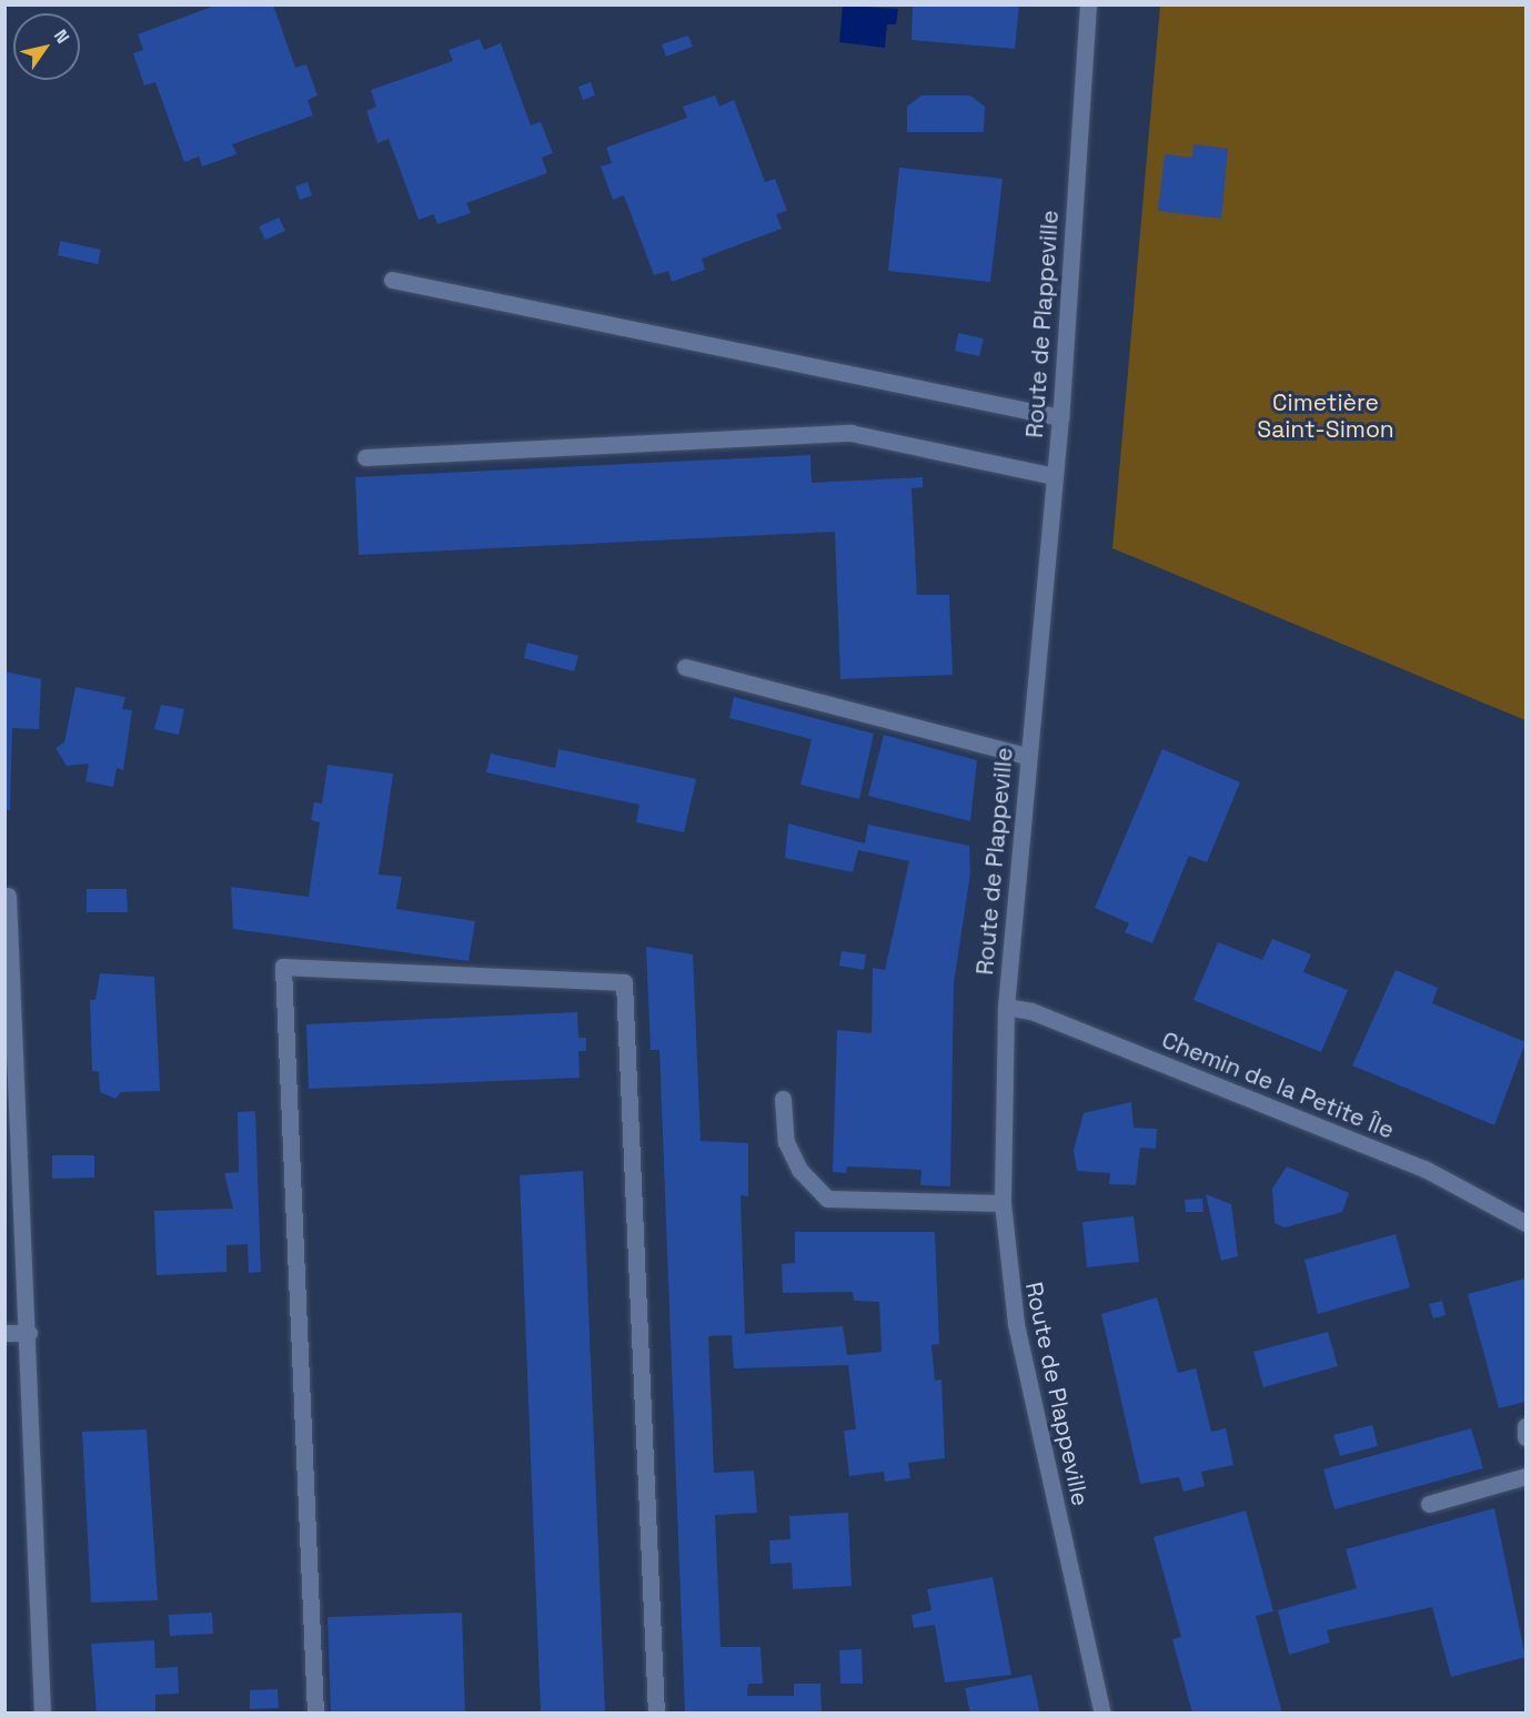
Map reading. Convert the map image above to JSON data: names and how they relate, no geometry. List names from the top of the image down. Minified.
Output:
{"streets":{"street":["Route de Plappeville","Chemin de la Petite Île"]},"crossings":[["Route de Plappeville","Chemin de la Petite Île"]],"parks":["Cimetière Saint-Simon"],"north":"top right"}
